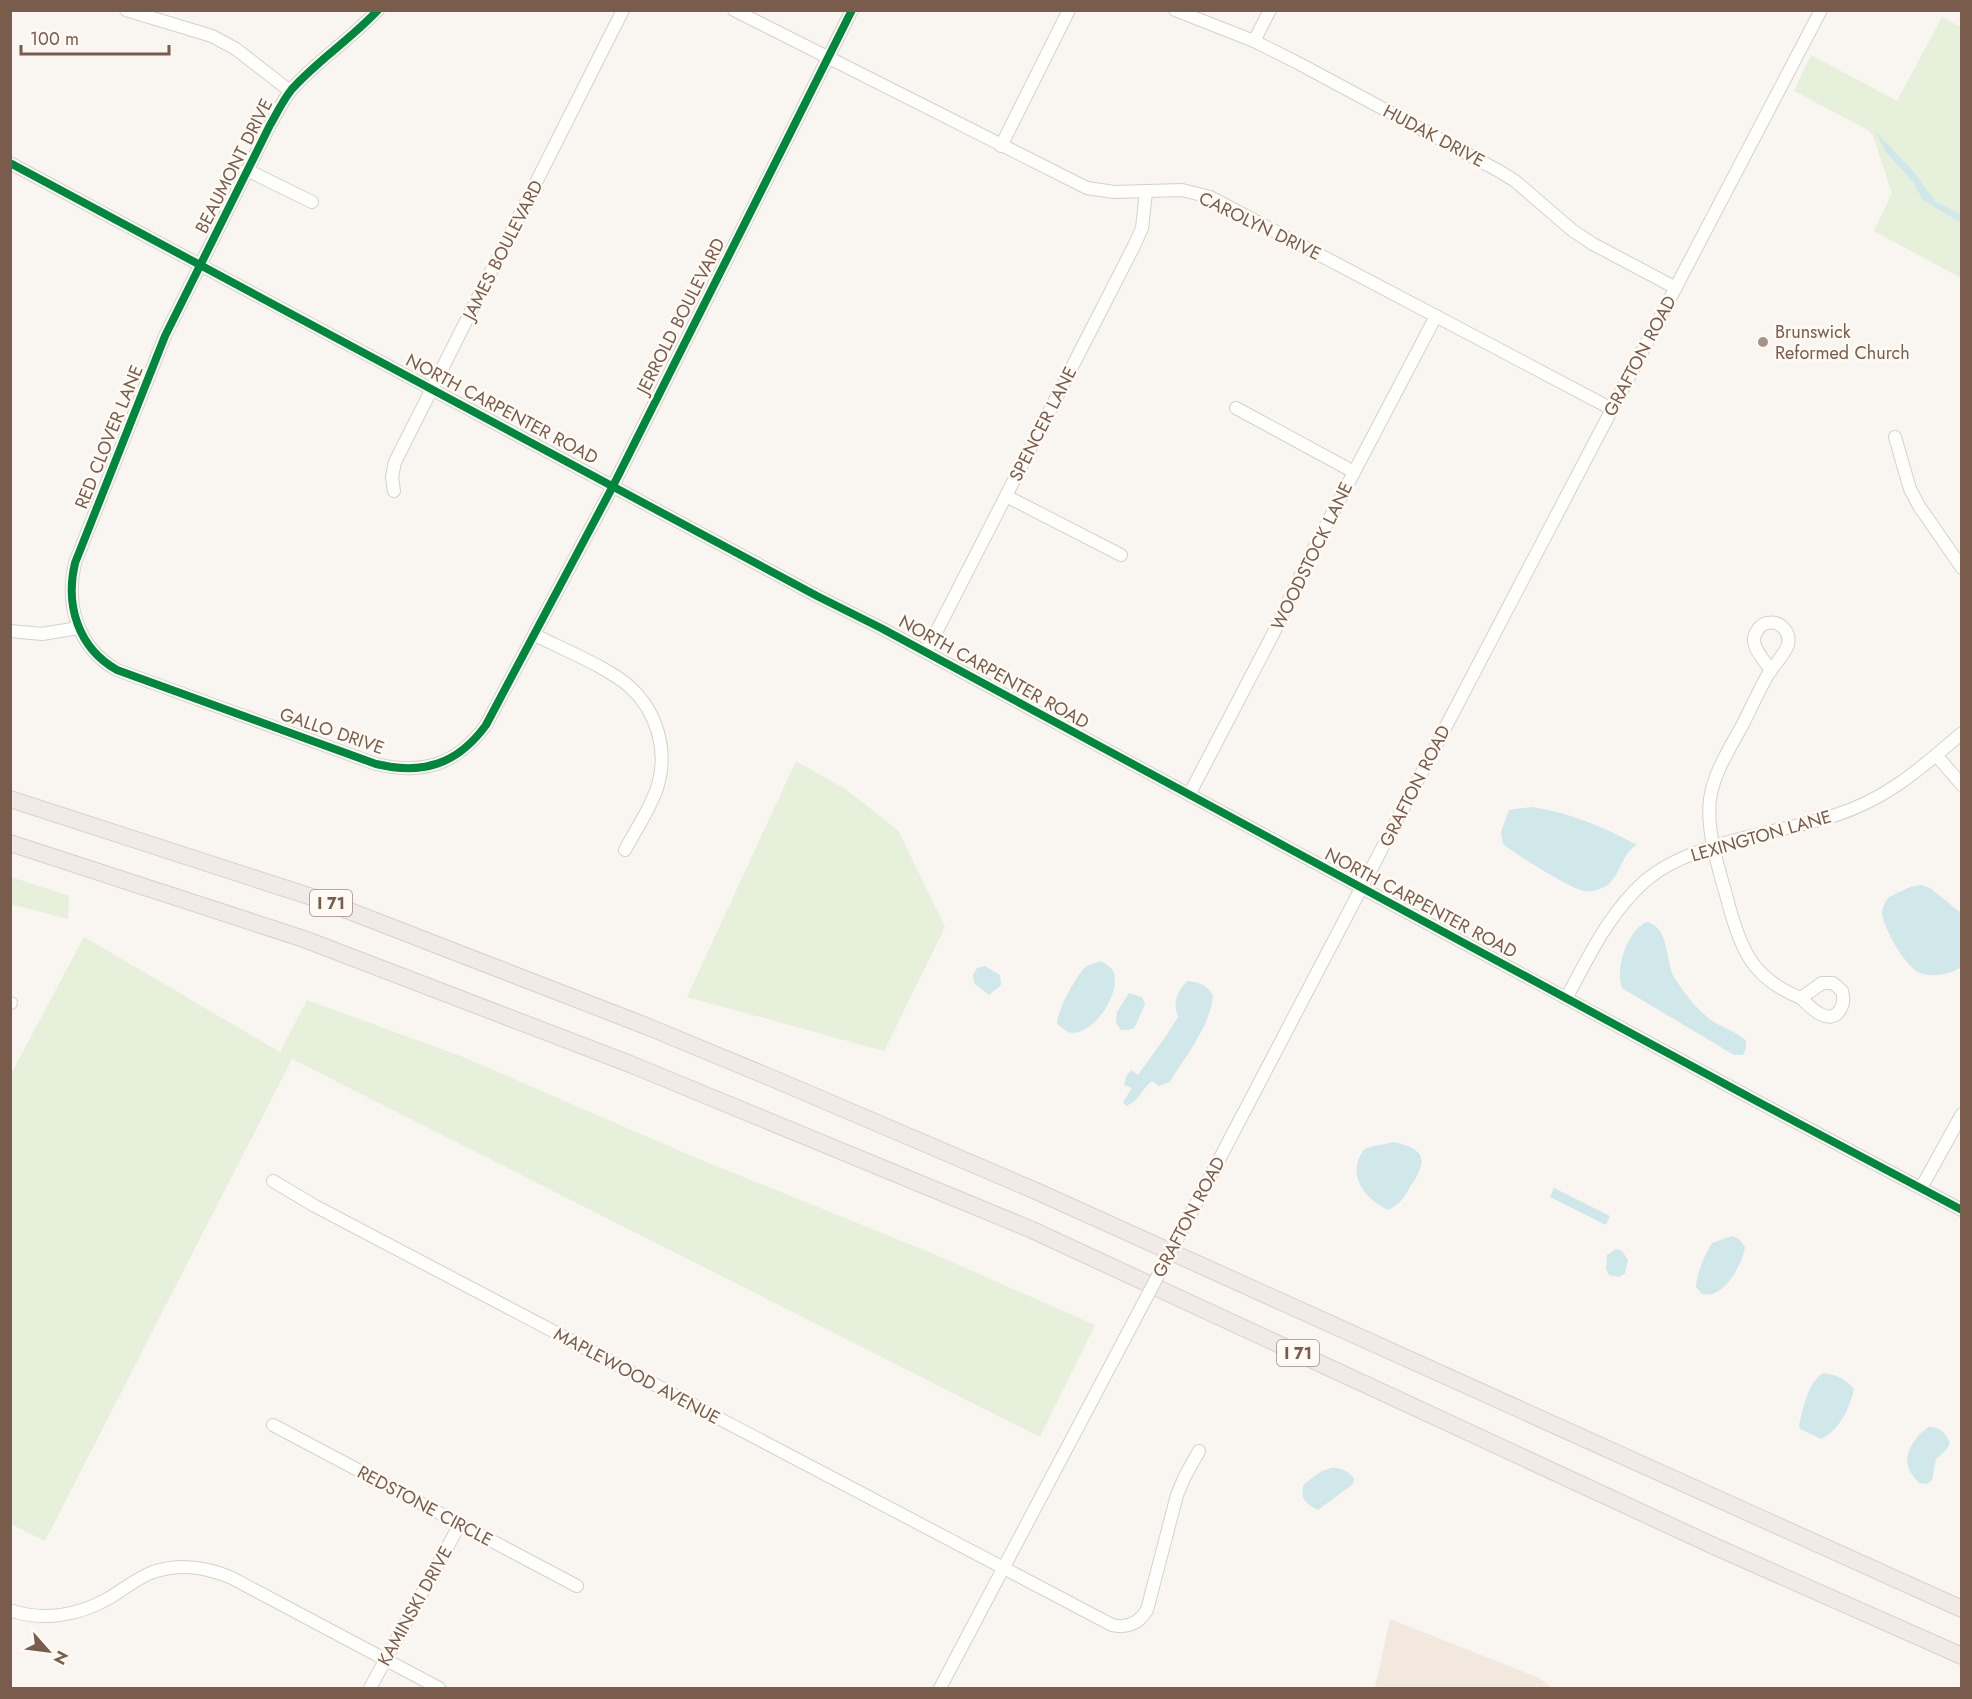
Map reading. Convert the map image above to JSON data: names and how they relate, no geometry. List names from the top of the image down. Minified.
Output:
{"streets":{"highway":["I 71"],"street":["HUDAK DRIVE","BEAUMONT DRIVE","CAROLYN DRIVE","JAMES BOULEVARD","JERROLD BOULEVARD","GRAFTON ROAD","NORTH CARPENTER ROAD","SPENCER LANE","RED CLOVER LANE","WOODSTOCK LANE","GALLO DRIVE","LEXINGTON LANE","MAPLEWOOD AVENUE","REDSTONE CIRCLE","KAMINSKI DRIVE"]},"crossings":[["HUDAK DRIVE","GRAFTON ROAD"],["BEAUMONT DRIVE","NORTH CARPENTER ROAD"],["BEAUMONT DRIVE","RED CLOVER LANE"],["CAROLYN DRIVE","JERROLD BOULEVARD"],["CAROLYN DRIVE","GRAFTON ROAD"],["CAROLYN DRIVE","SPENCER LANE"],["CAROLYN DRIVE","WOODSTOCK LANE"],["JAMES BOULEVARD","NORTH CARPENTER ROAD"],["JERROLD BOULEVARD","NORTH CARPENTER ROAD"],["JERROLD BOULEVARD","GALLO DRIVE"],["GRAFTON ROAD","NORTH CARPENTER ROAD"],["GRAFTON ROAD","MAPLEWOOD AVENUE"],["NORTH CARPENTER ROAD","SPENCER LANE"],["NORTH CARPENTER ROAD","RED CLOVER LANE"],["NORTH CARPENTER ROAD","WOODSTOCK LANE"],["NORTH CARPENTER ROAD","LEXINGTON LANE"],["RED CLOVER LANE","GALLO DRIVE"],["REDSTONE CIRCLE","KAMINSKI DRIVE"]],"places":["Brunswick Reformed Church"],"scale_bar":"100 m","north":"bottom right"}
